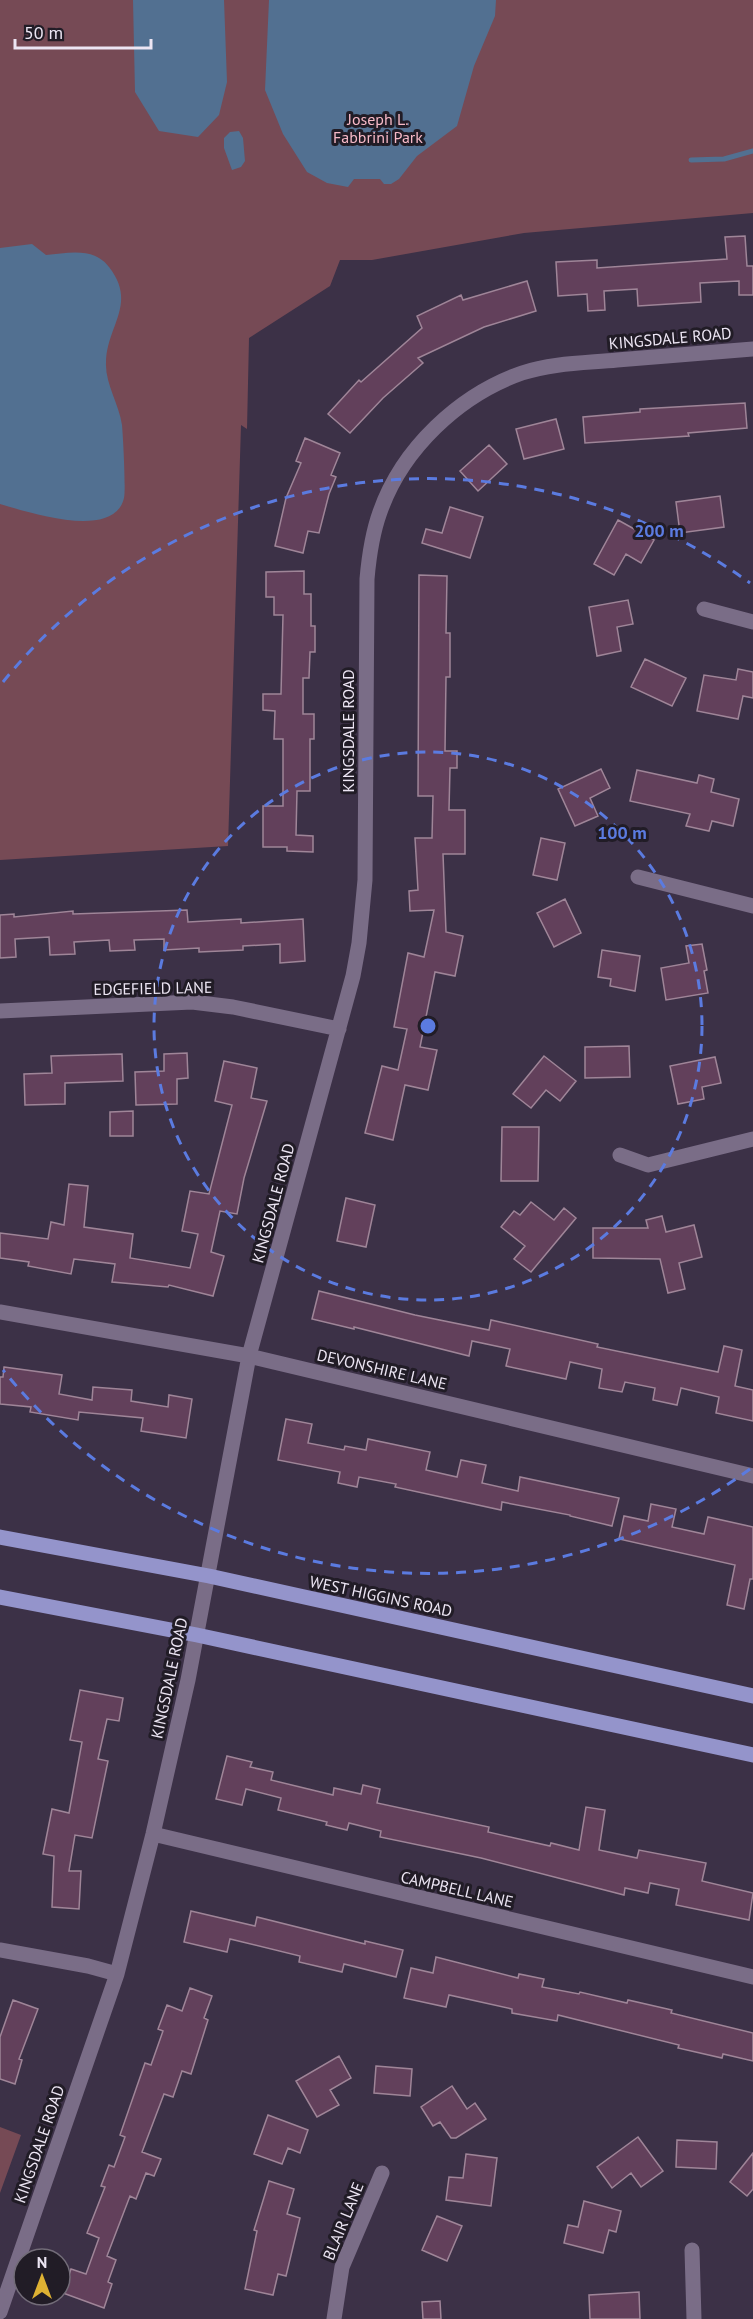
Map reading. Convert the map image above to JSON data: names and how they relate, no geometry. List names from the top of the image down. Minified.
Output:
{"streets":{"main road":["WEST HIGGINS ROAD"],"street":["KINGSDALE ROAD","EDGEFIELD LANE","DEVONSHIRE LANE","CAMPBELL LANE","BLAIR LANE"]},"crossings":[["KINGSDALE ROAD","EDGEFIELD LANE"],["KINGSDALE ROAD","DEVONSHIRE LANE"],["KINGSDALE ROAD","WEST HIGGINS ROAD"],["KINGSDALE ROAD","CAMPBELL LANE"]],"parks":["Joseph L. Fabbrini Park"],"scale_bar":"50 m","north":"top","rings":["200 m","100 m"]}
